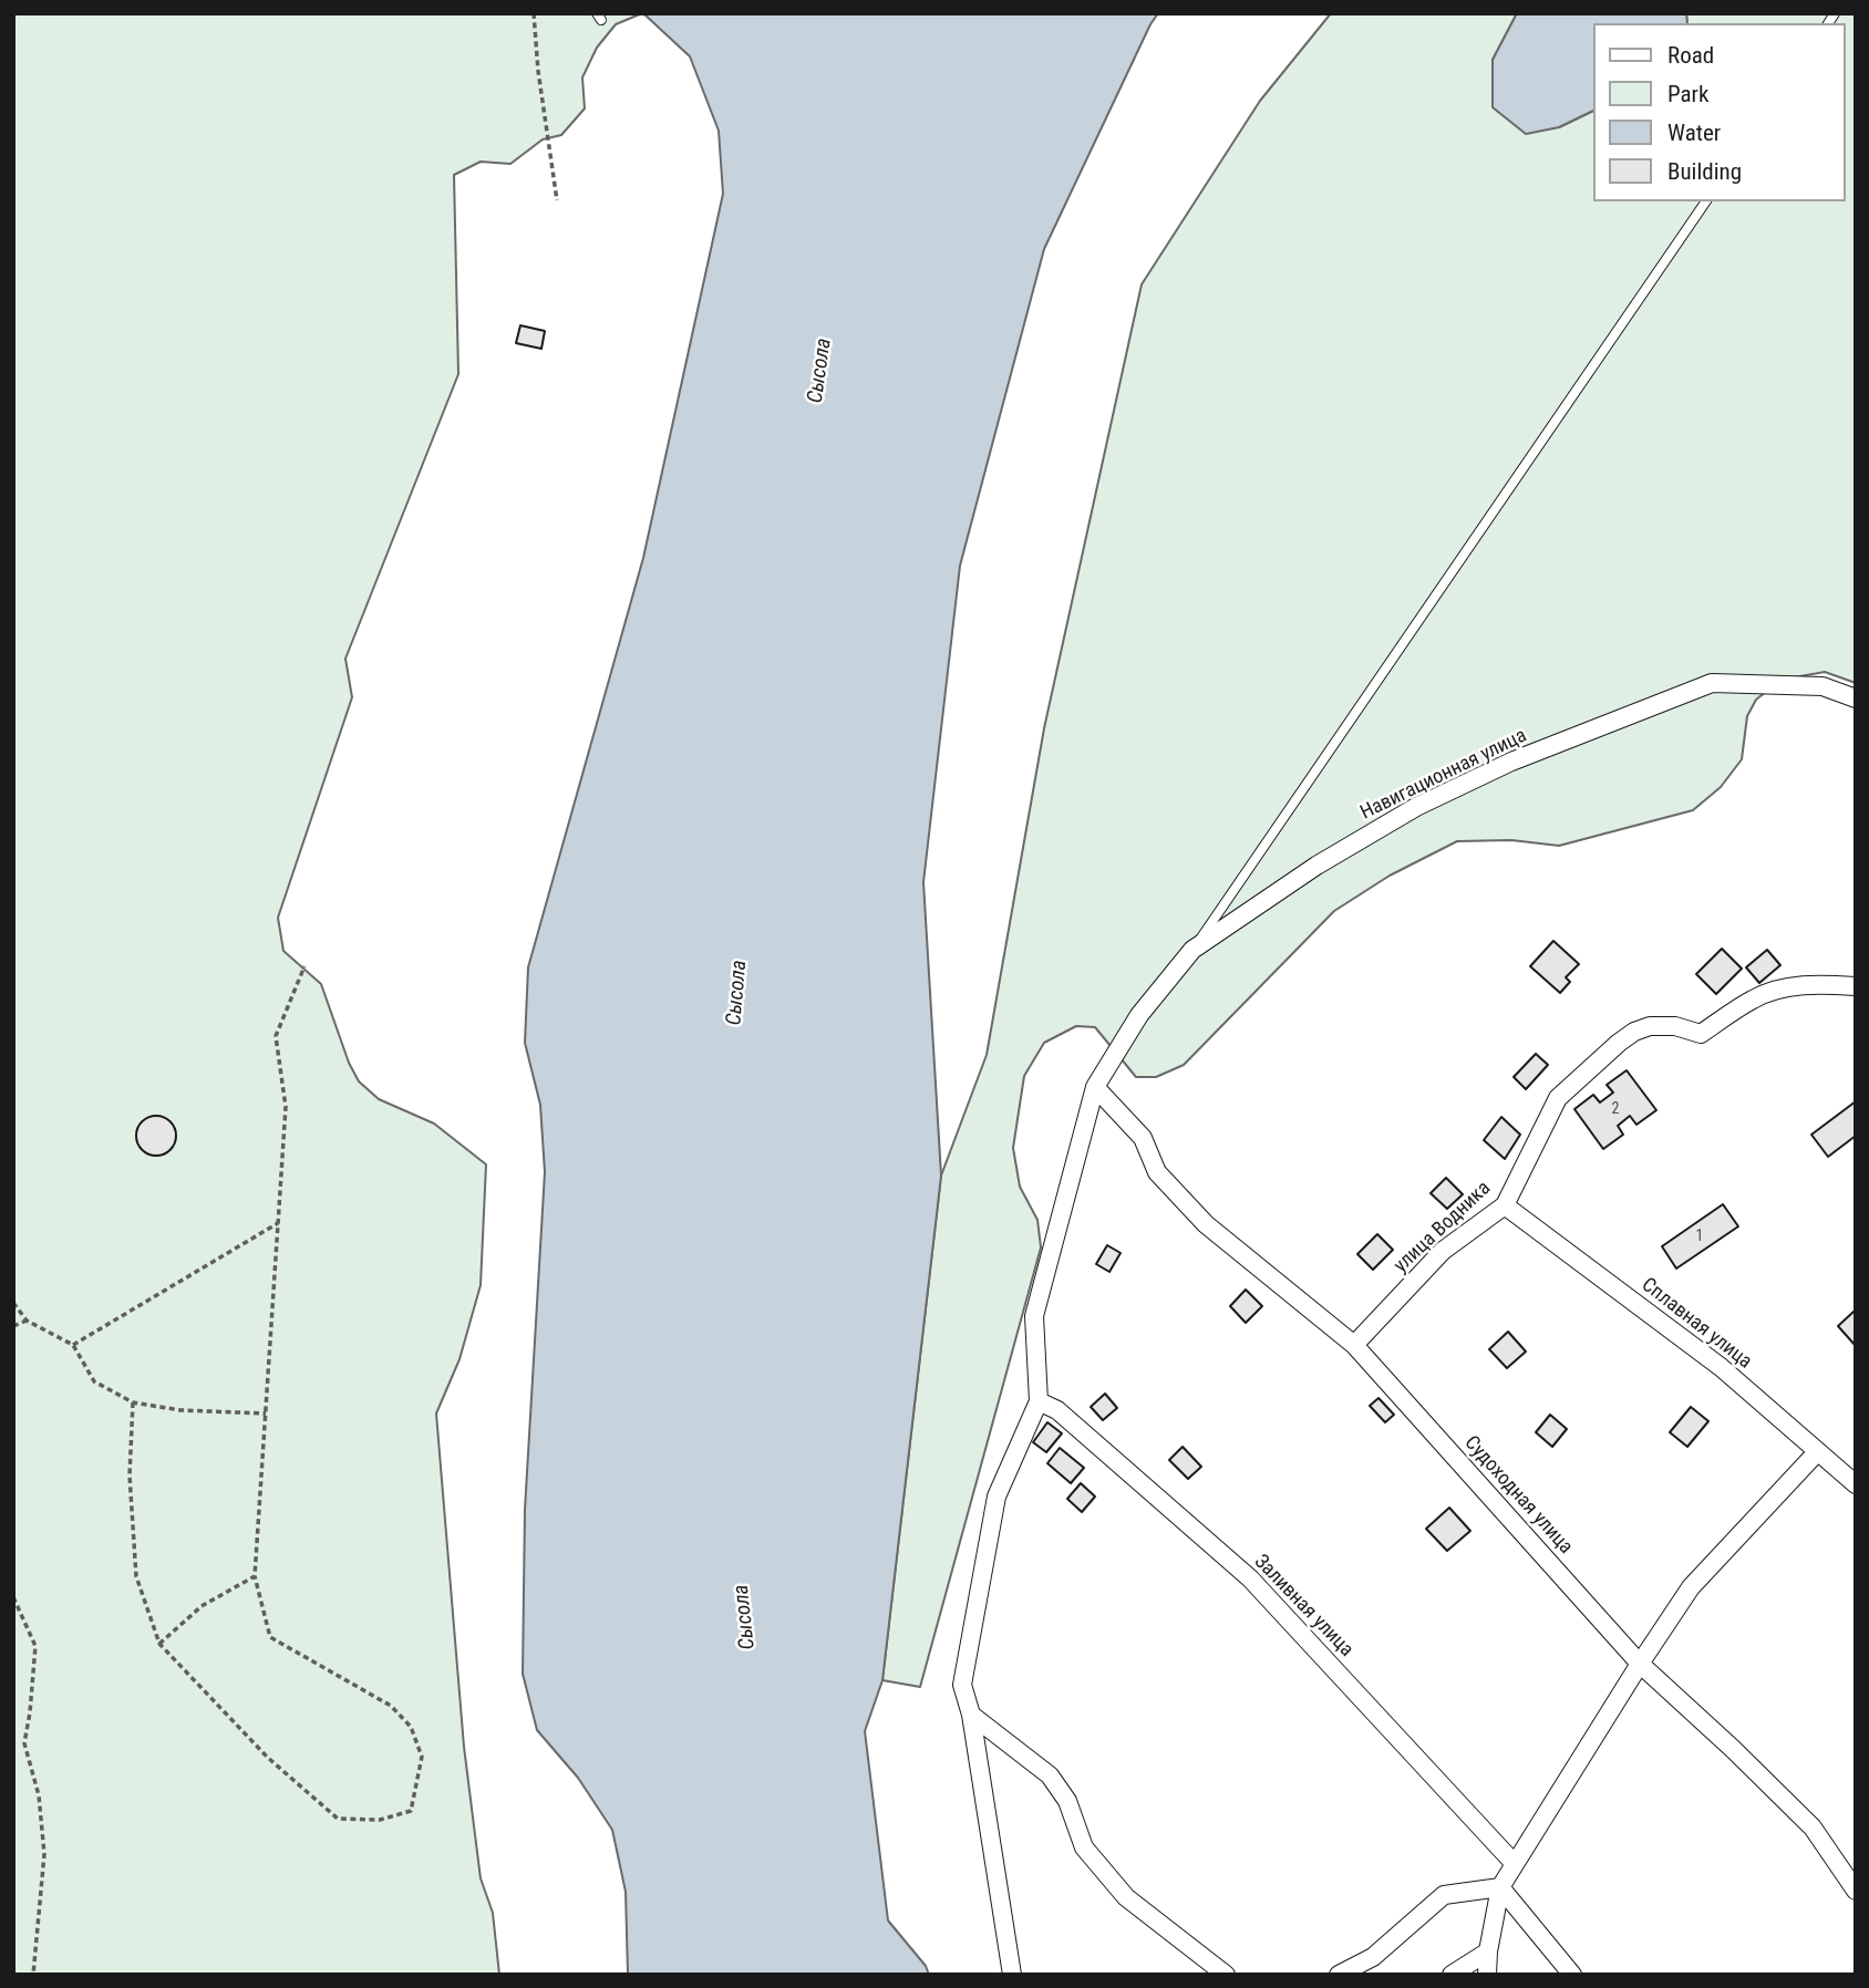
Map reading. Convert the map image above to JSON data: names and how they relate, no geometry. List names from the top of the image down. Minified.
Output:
{"streets":{"street":["Навигационная улица","улица Водника","Сплавная улица","Судоходная улица","Заливная улица"]},"crossings":[["Навигационная улица","Судоходная улица"],["Навигационная улица","Заливная улица"],["улица Водника","Сплавная улица"],["улица Водника","Судоходная улица"]],"water":["Сысола"],"house_numbers":["2","1"],"legend":["Road","Park","Water","Building"]}
